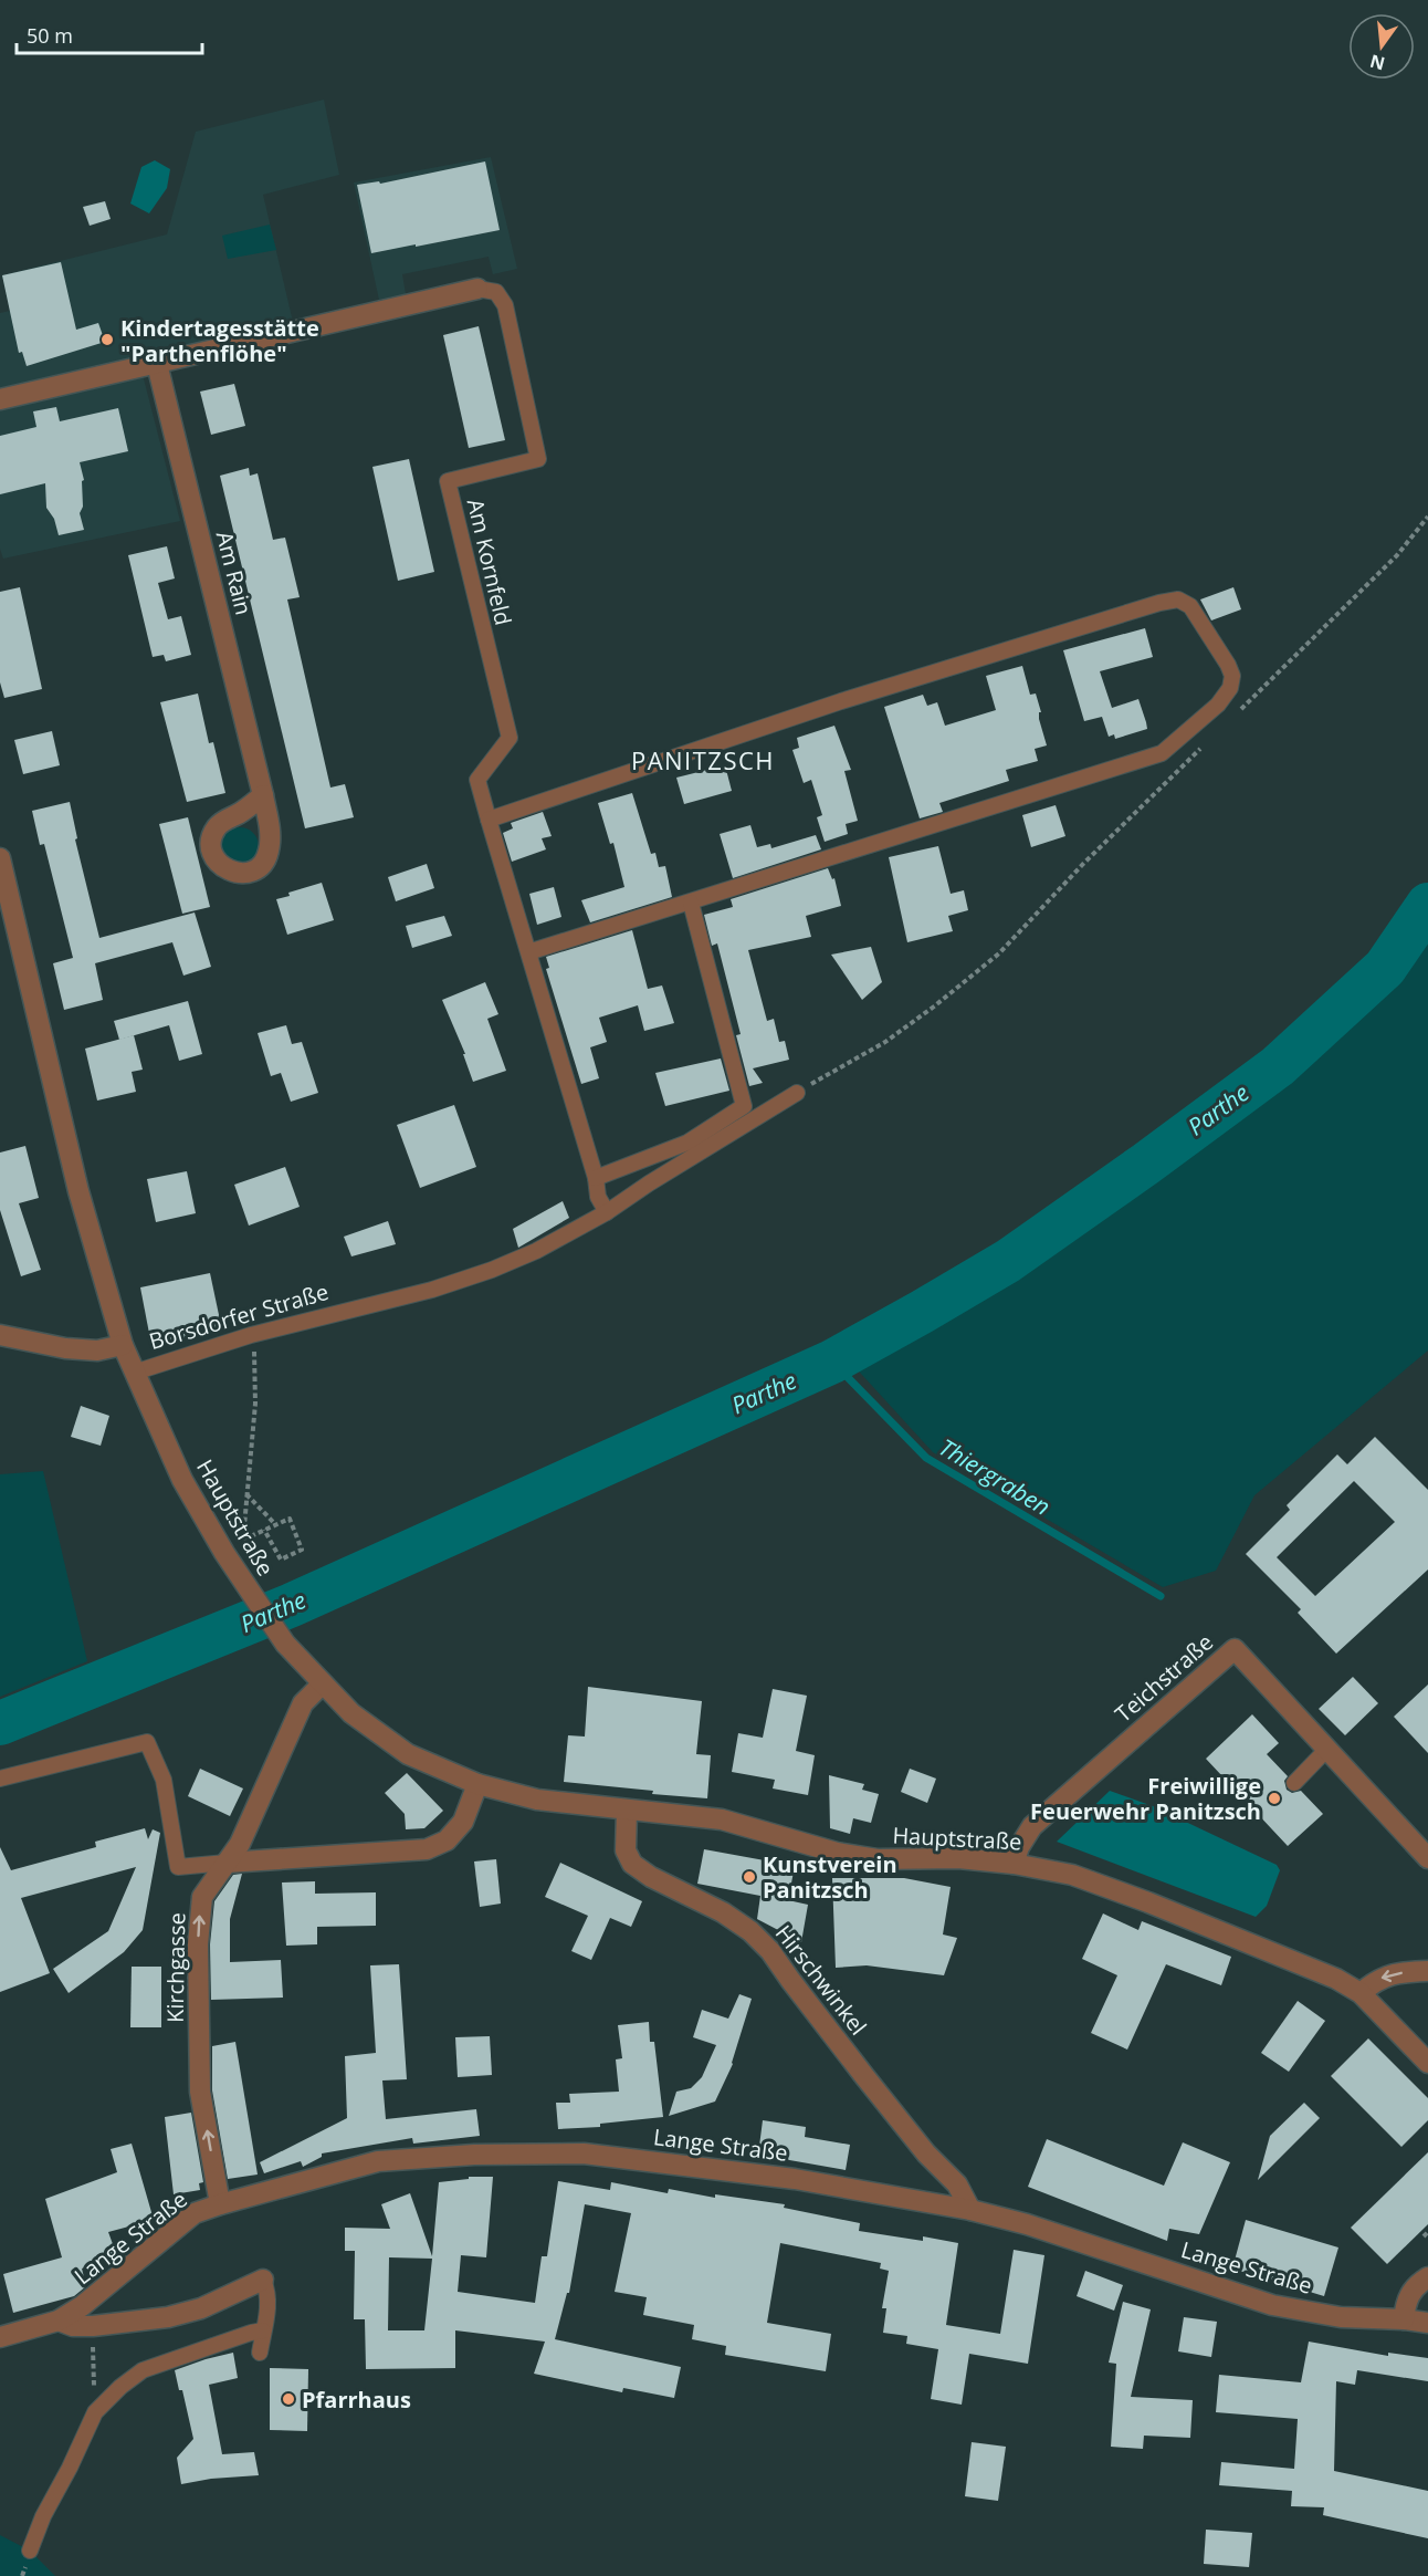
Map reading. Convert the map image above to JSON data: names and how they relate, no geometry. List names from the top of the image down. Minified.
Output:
{"streets":{"street":["Am Rain","Borsdorfer Straße","Hauptstraße","Teichstraße","Kirchgasse","Hirschwinkel","Lange Straße"],"lane":["Am Kornfeld"]},"crossings":[["Borsdorfer Straße","Hauptstraße"],["Hauptstraße","Teichstraße"],["Hauptstraße","Kirchgasse"],["Hauptstraße","Hirschwinkel"],["Kirchgasse","Lange Straße"],["Hirschwinkel","Lange Straße"]],"one_way":["Kirchgasse"],"districts":["PANITZSCH"],"water":["Parthe","Thiergraben"],"places":["Kindertagesstätte \"Parthenflöhe\"","Freiwillige Feuerwehr Panitzsch","Kunstverein Panitzsch","Pfarrhaus"],"scale_bar":"50 m","north":"bottom"}
